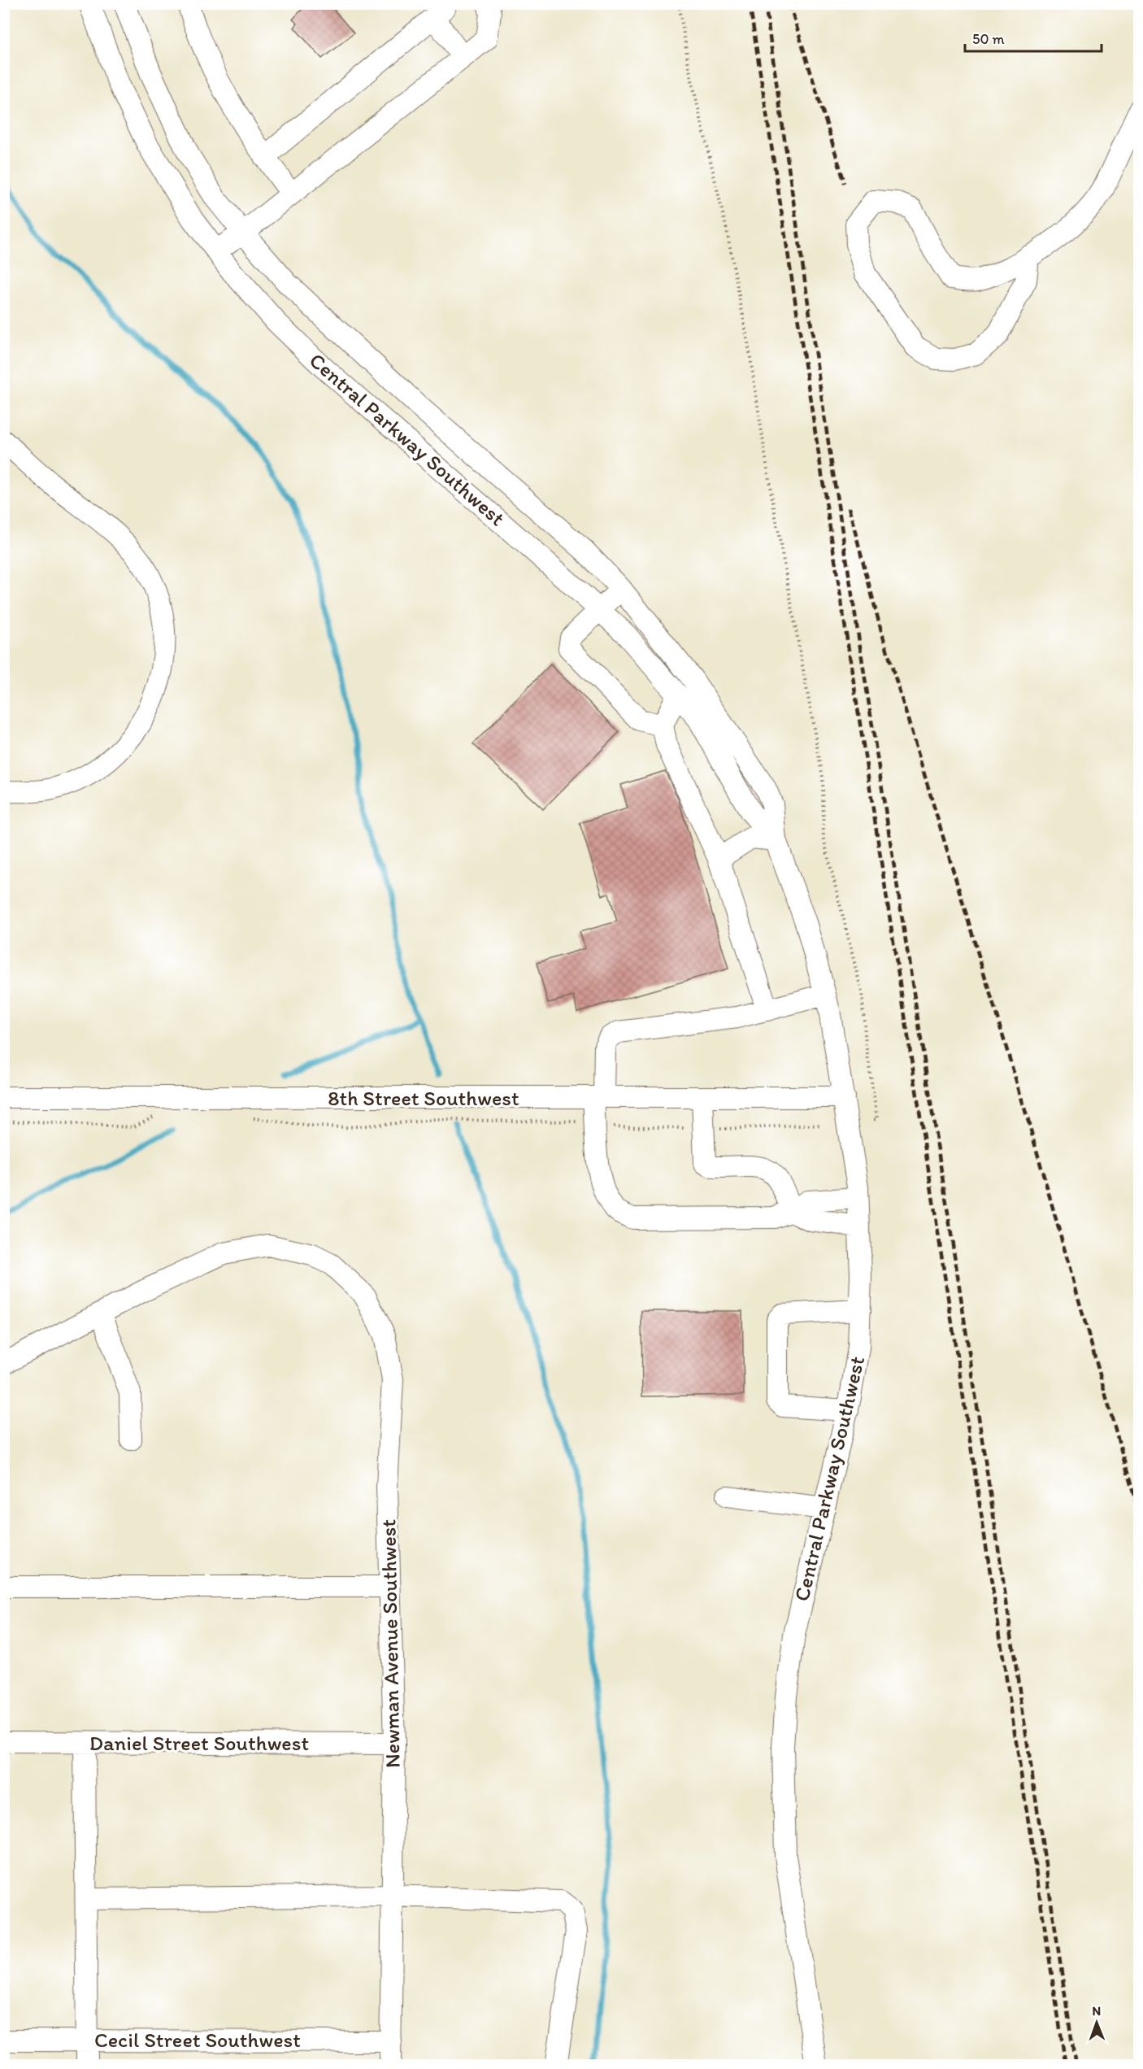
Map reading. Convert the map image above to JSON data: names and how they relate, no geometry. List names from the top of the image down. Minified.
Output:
{"streets":{"street":["Central Parkway Southwest","8th Street Southwest","Newman Avenue Southwest","Daniel Street Southwest","Cecil Street Southwest"]},"crossings":[["Central Parkway Southwest","8th Street Southwest"],["Newman Avenue Southwest","Daniel Street Southwest"],["Newman Avenue Southwest","Cecil Street Southwest"]],"scale_bar":"50 m","north":"top"}
